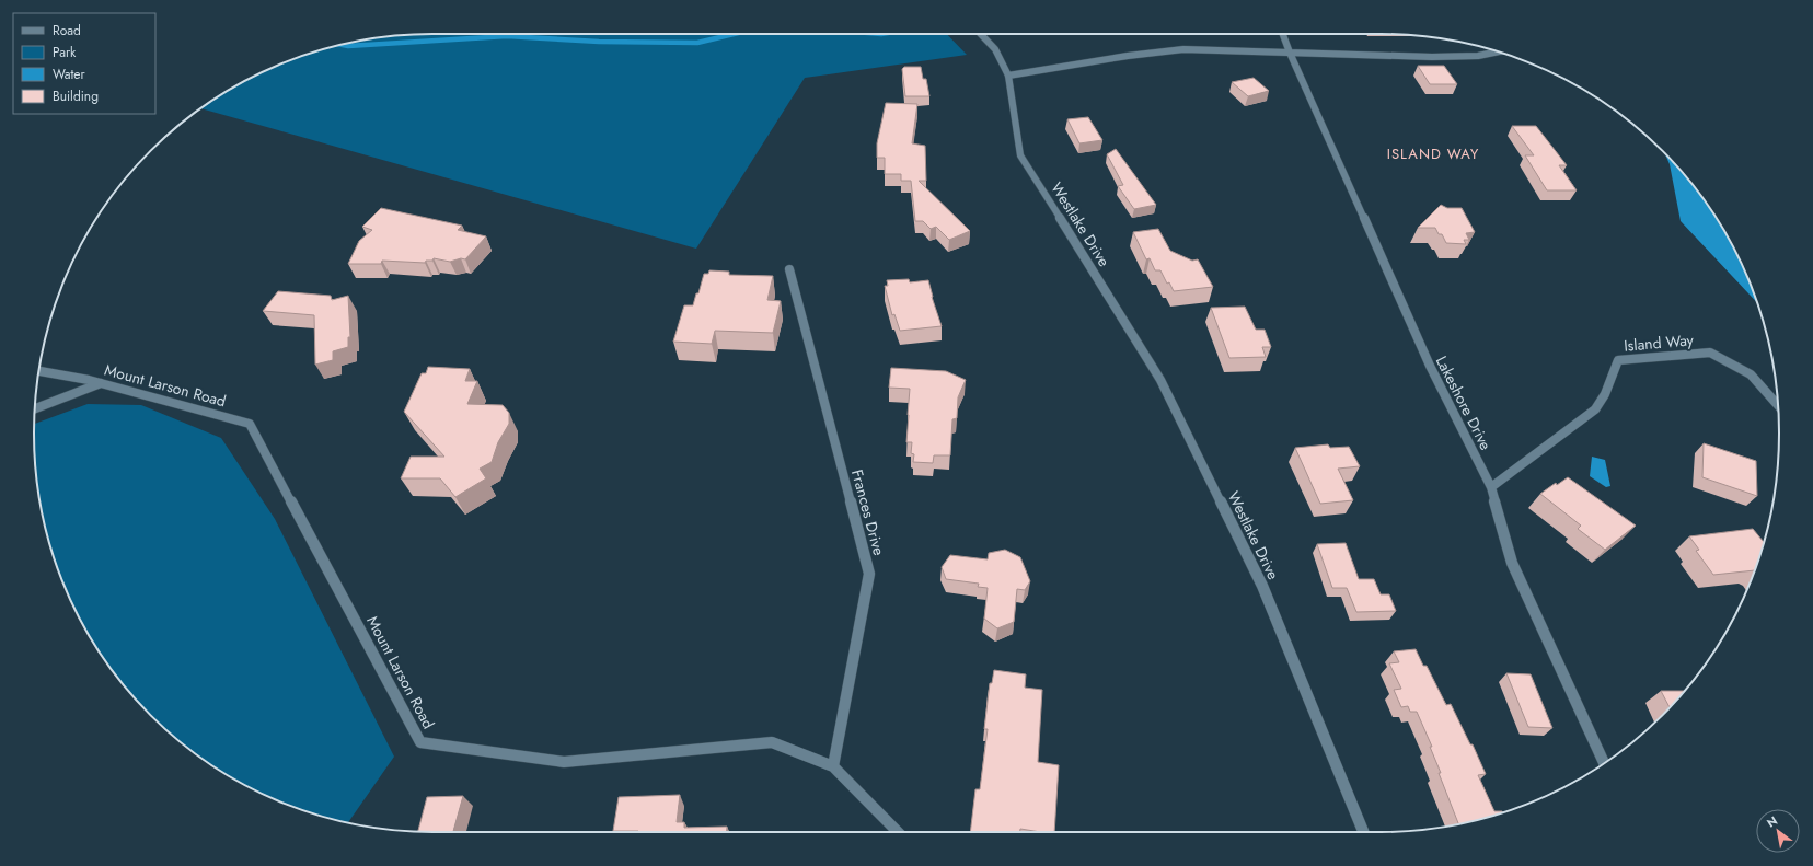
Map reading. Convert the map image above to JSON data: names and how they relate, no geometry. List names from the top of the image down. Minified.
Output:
{"streets":{"street":["Westlake Drive","Island Way","Mount Larson Road","Lakeshore Drive","Frances Drive"]},"crossings":[["Island Way","Lakeshore Drive"],["Mount Larson Road","Frances Drive"]],"districts":["ISLAND WAY"],"legend":["Road","Park","Water","Building"],"north":"top left"}
